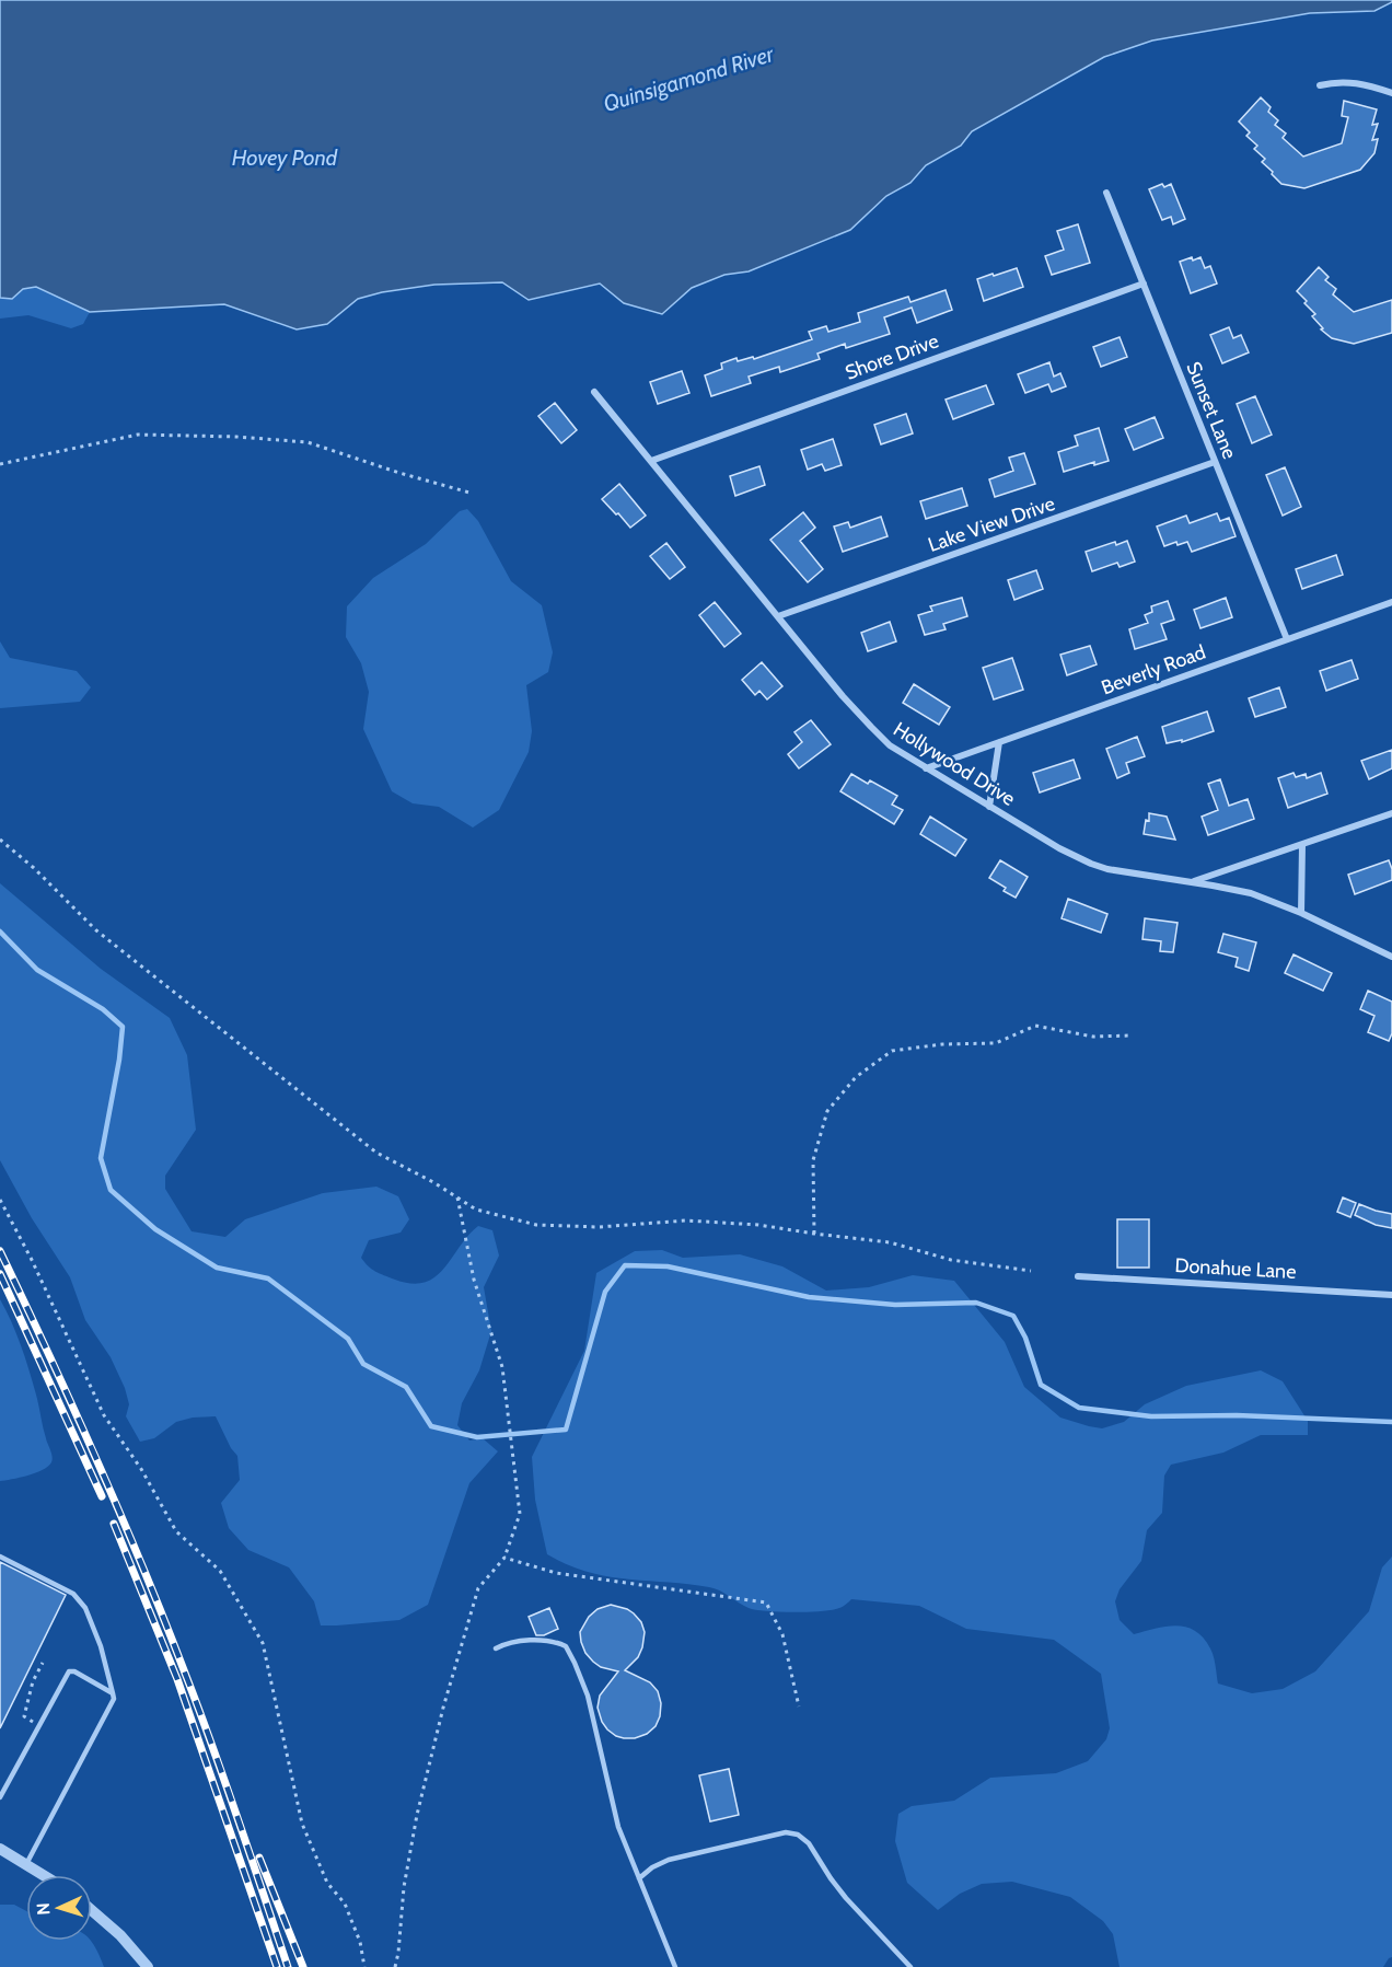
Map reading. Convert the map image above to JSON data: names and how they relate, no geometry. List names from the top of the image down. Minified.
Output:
{"streets":{"street":["Shore Drive","Sunset Lane","Lake View Drive","Beverly Road","Hollywood Drive","Donahue Lane"]},"crossings":[["Shore Drive","Sunset Lane"],["Shore Drive","Hollywood Drive"],["Sunset Lane","Lake View Drive"],["Sunset Lane","Beverly Road"],["Lake View Drive","Hollywood Drive"],["Beverly Road","Hollywood Drive"]],"water":["Quinsigamond River","Hovey Pond"],"north":"left"}
